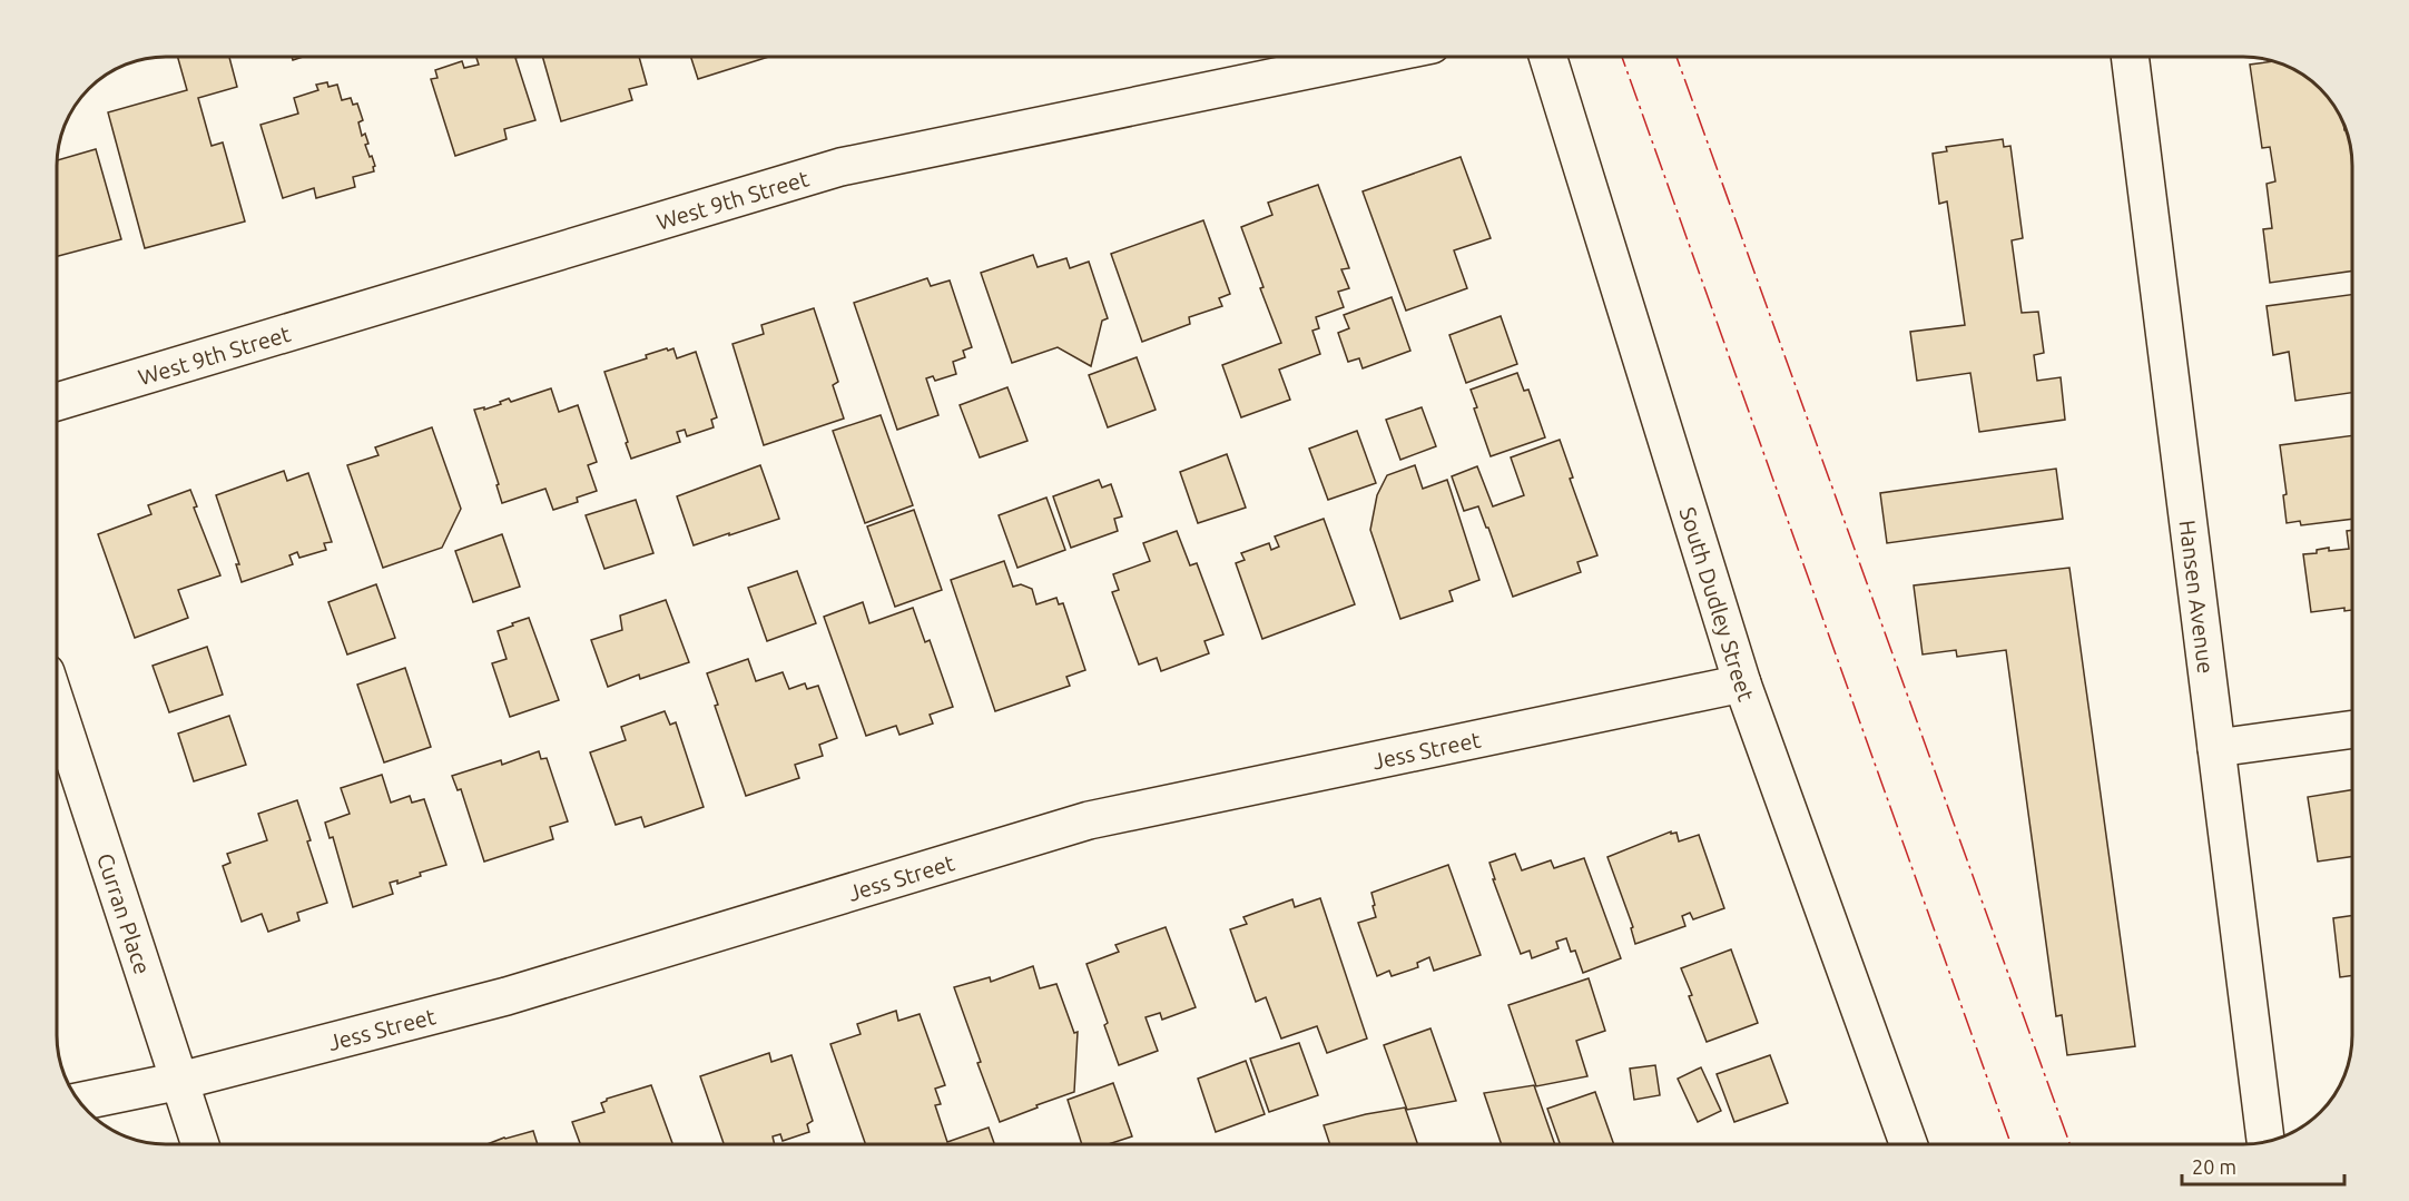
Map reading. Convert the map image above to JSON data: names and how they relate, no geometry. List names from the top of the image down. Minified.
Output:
{"streets":{"street":["West 9th Street","Hansen Avenue","South Dudley Street","Jess Street","Curran Place"]},"crossings":[["South Dudley Street","Jess Street"],["Jess Street","Curran Place"]],"scale_bar":"20 m"}
